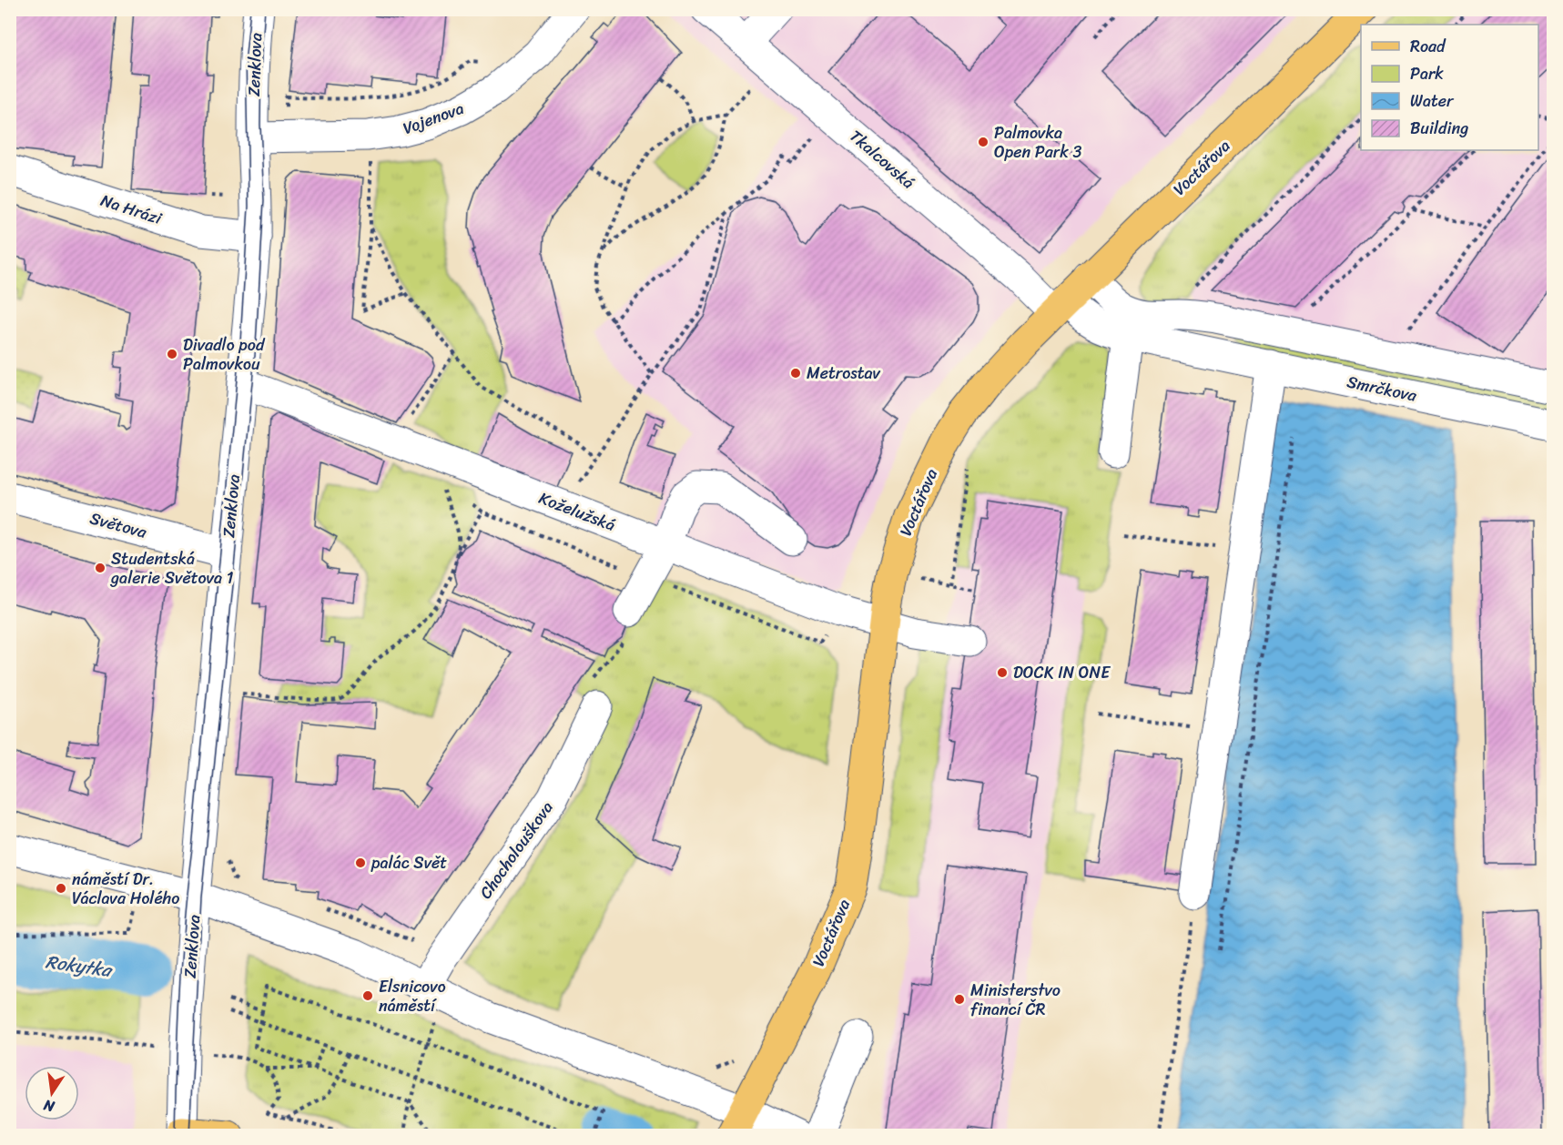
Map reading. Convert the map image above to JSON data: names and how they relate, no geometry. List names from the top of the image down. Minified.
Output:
{"streets":{"main road":["Voctářova"],"street":["Zenklova","Vojenova","Tkalcovská","Na Hrázi","Smrčkova","Koželužská","Světova","Chocholouškova"]},"crossings":[["Zenklova","Vojenova"],["Zenklova","Na Hrázi"],["Zenklova","Koželužská"],["Zenklova","Světova"],["Tkalcovská","Voctářova"],["Tkalcovská","Smrčkova"],["Voctářova","Smrčkova"],["Voctářova","Koželužská"]],"water":["Rokytka"],"places":["Palmovka Open Park 3","Divadlo pod Palmovkou","Metrostav","Studentská galerie Světova 1","DOCK IN ONE","palác Svět","náměstí Dr. Václava Holého","Elsnicovo náměstí","Ministerstvo financí ČR"],"legend":["Road","Park","Water","Building"],"north":"bottom"}
